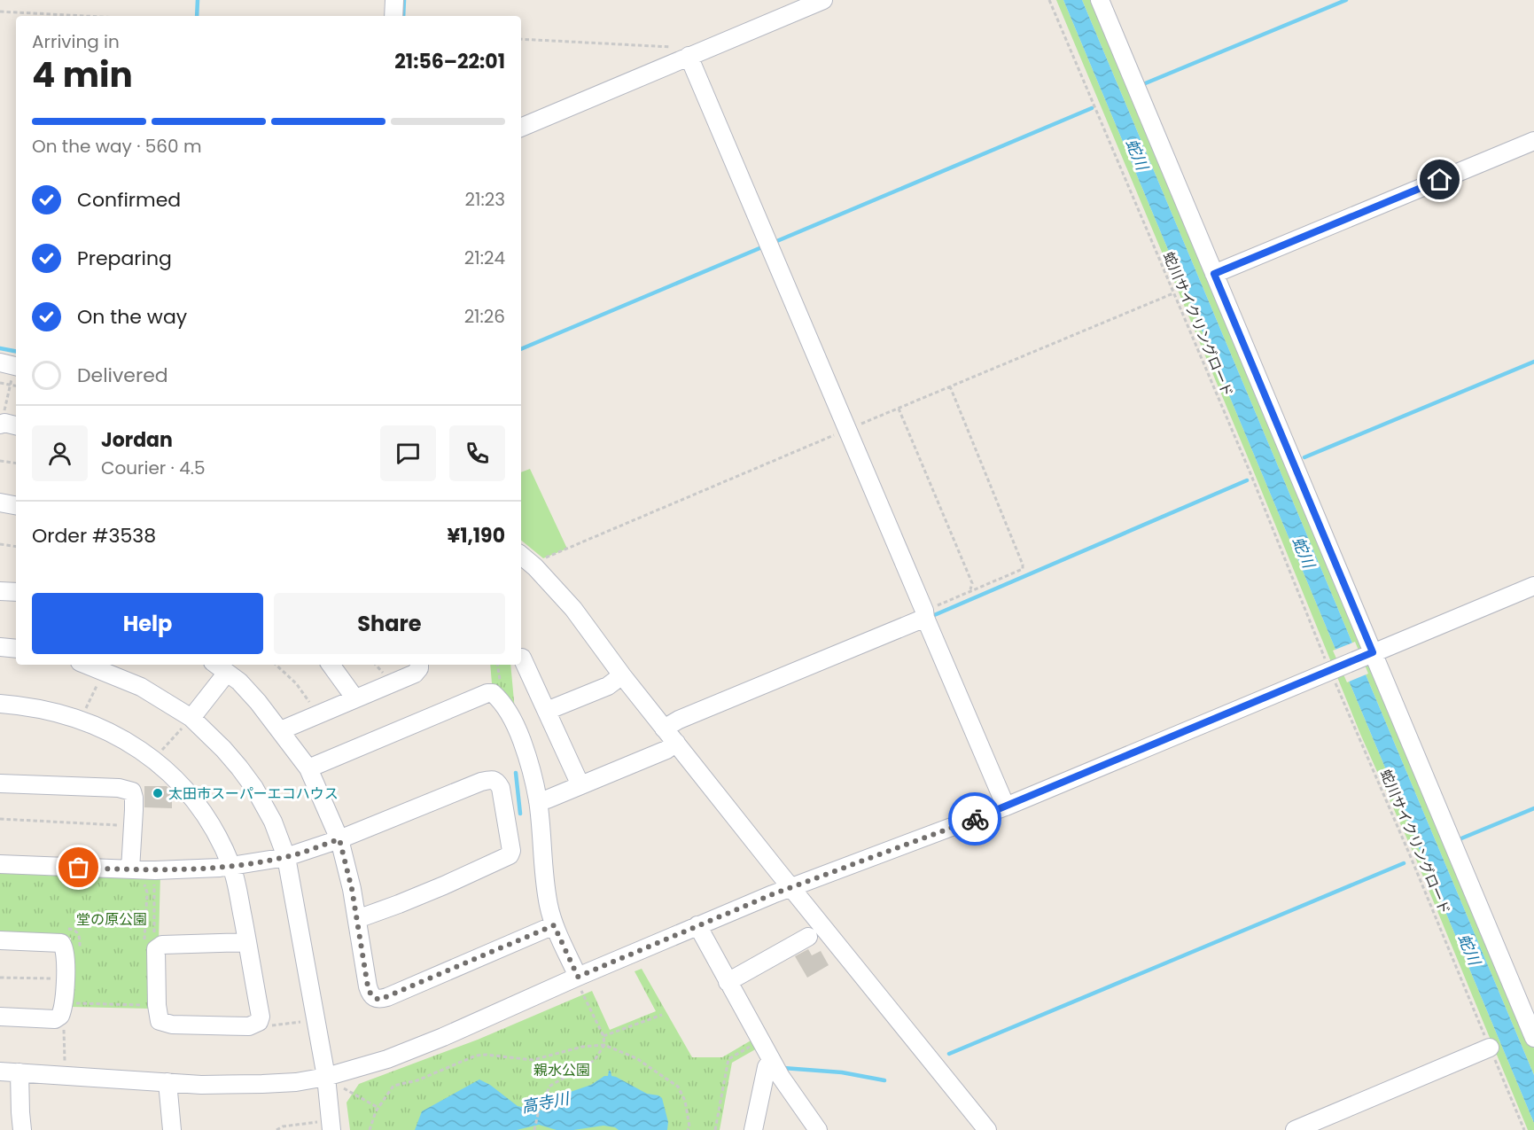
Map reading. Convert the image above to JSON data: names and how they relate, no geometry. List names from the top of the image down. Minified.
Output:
{"streets":{"path":["蛇川サイクリングロード"]},"water":["蛇川","高寺川"],"parks":["堂の原公園","親水公園"],"places":["太田市スーパーエコハウス"],"page":{"heading":["4 min","Arriving in","21:56–22:01"],"panel":["Jordan","Courier · 4.5","Order #3538","¥1,190"],"bar":"On the way · 560 m","list":[["Confirmed","21:23"],["Preparing","21:24"],["On the way","21:26"],"Delivered"],"buttons":["Help","Share"]}}
